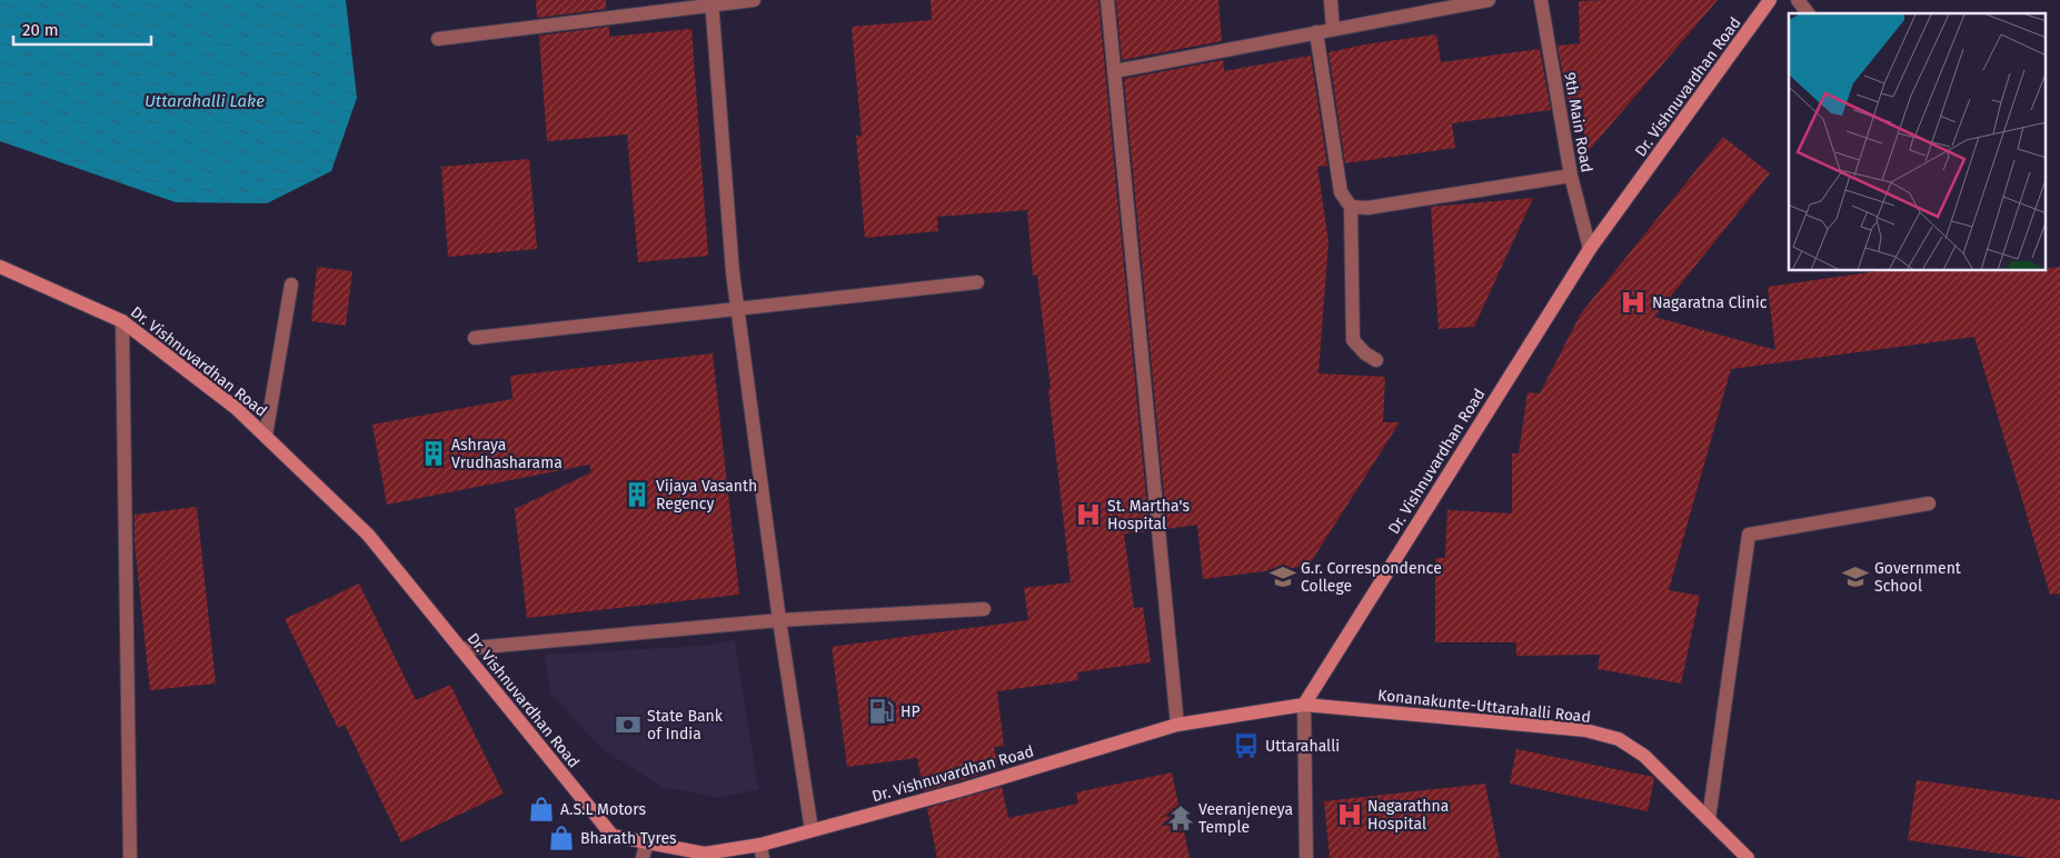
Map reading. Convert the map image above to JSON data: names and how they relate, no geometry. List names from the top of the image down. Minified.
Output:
{"streets":{"main road":["Dr. Vishnuvardhan Road","Konanakunte-Uttarahalli Road"],"street":["9th Main Road"]},"crossings":[["Dr. Vishnuvardhan Road","9th Main Road"],["Dr. Vishnuvardhan Road","Konanakunte-Uttarahalli Road"]],"water":["Uttarahalli Lake"],"places":{"hospital":["Nagaratna Clinic","St. Martha's Hospital","Nagarathna Hospital"],"building":["Ashraya Vrudhasharama","Vijaya Vasanth Regency"],"school or university":["G.r. Correspondence College","Government School"],"fuel station":["HP"],"bank":["State Bank of India"],"bus stop":["Uttarahalli"],"shop":["A.S.L Motors","Bharath Tyres"],"temple":["Veeranjeneya Temple"]},"scale_bar":"20 m"}
